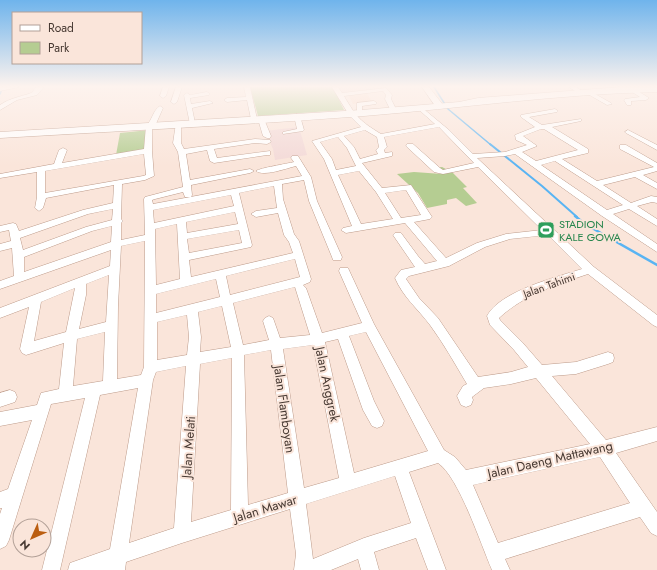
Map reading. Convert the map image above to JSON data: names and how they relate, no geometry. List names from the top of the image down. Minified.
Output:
{"streets":{"street":["Jalan Tahimi","Jalan Anggrek","Jalan Flamboyan","Jalan Melati","Jalan Daeng Mattawang","Jalan Mawar"]},"crossings":[["Jalan Anggrek","Jalan Mawar"],["Jalan Flamboyan","Jalan Mawar"],["Jalan Melati","Jalan Mawar"]],"places":{"sports":["STADION KALE GOWA"]},"legend":["Road","Park"],"north":"bottom left"}
